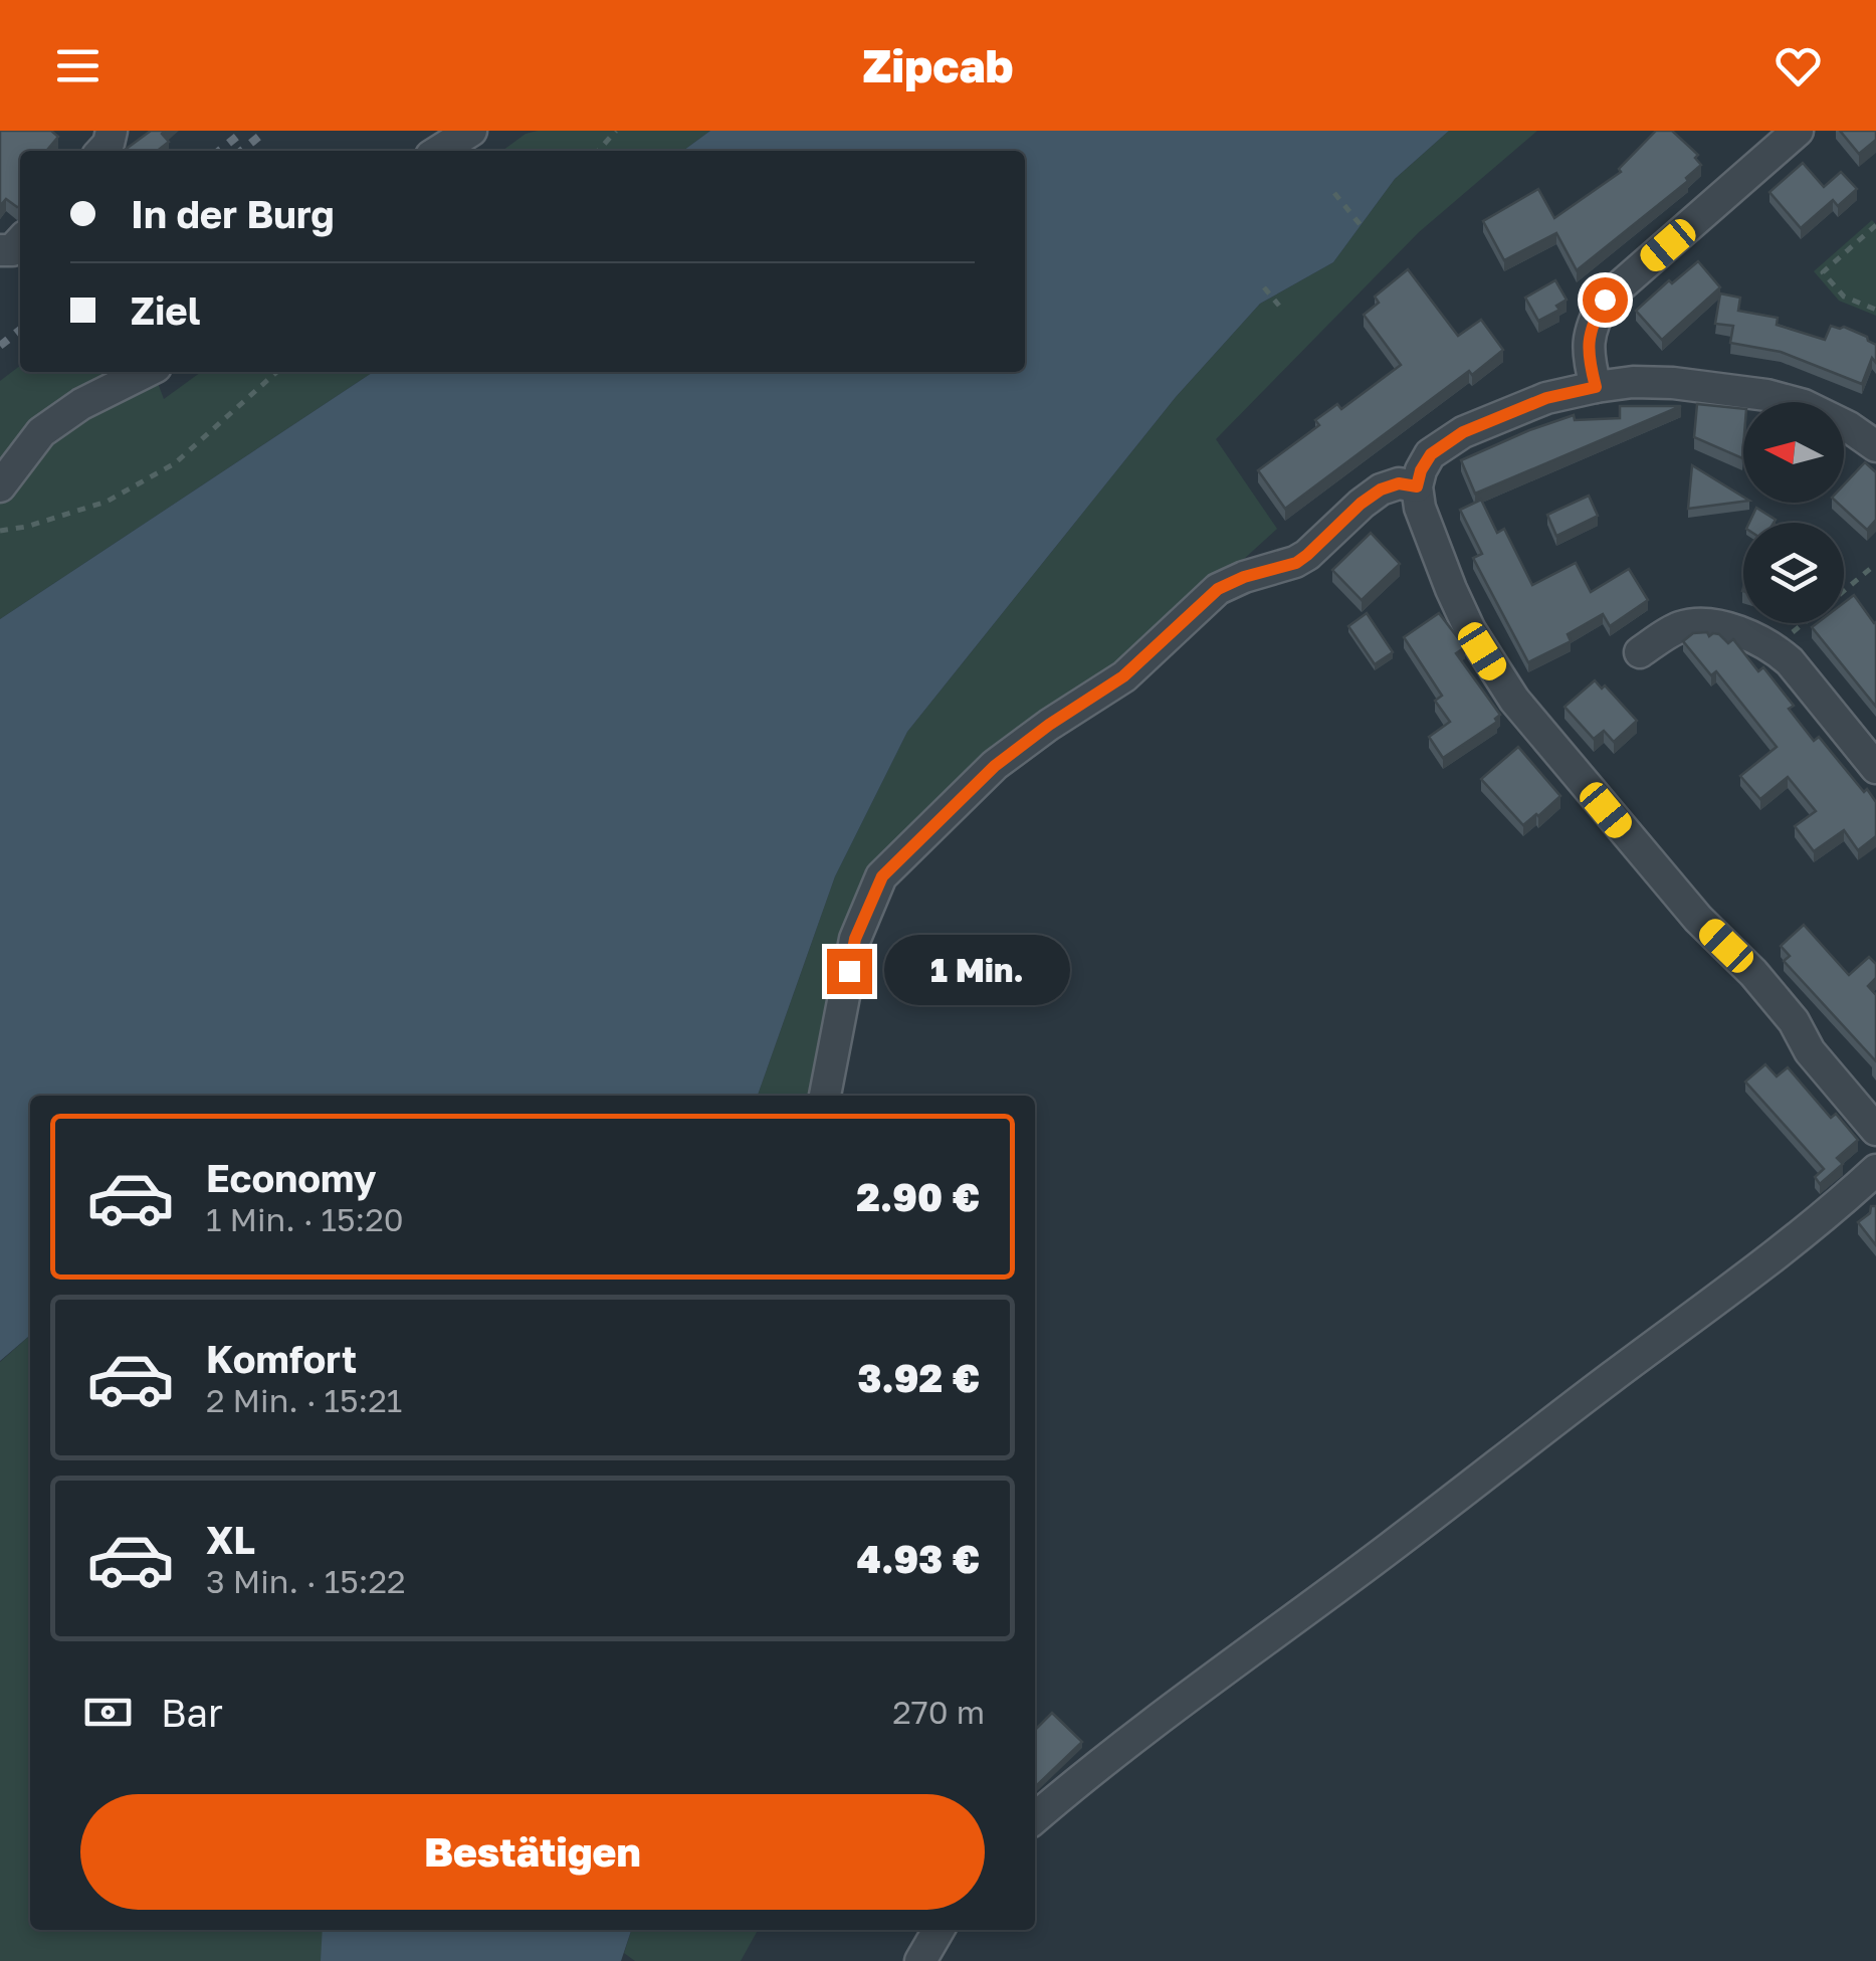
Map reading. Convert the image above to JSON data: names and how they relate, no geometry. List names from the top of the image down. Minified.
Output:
{"north":"left","page":{"header":"Zipcab","banner":["In der Burg","Ziel"],"bubble":"1 Min.","list":[{"name":"Economy","note":"1 Min. · 15:20","value":"2.90 €"},{"name":"Komfort","note":"2 Min. · 15:21","value":"3.92 €"},{"name":"XL","note":"3 Min. · 15:22","value":"4.93 €"}],"pay":["Bar","270 m"],"buttons":"Bestätigen"}}
